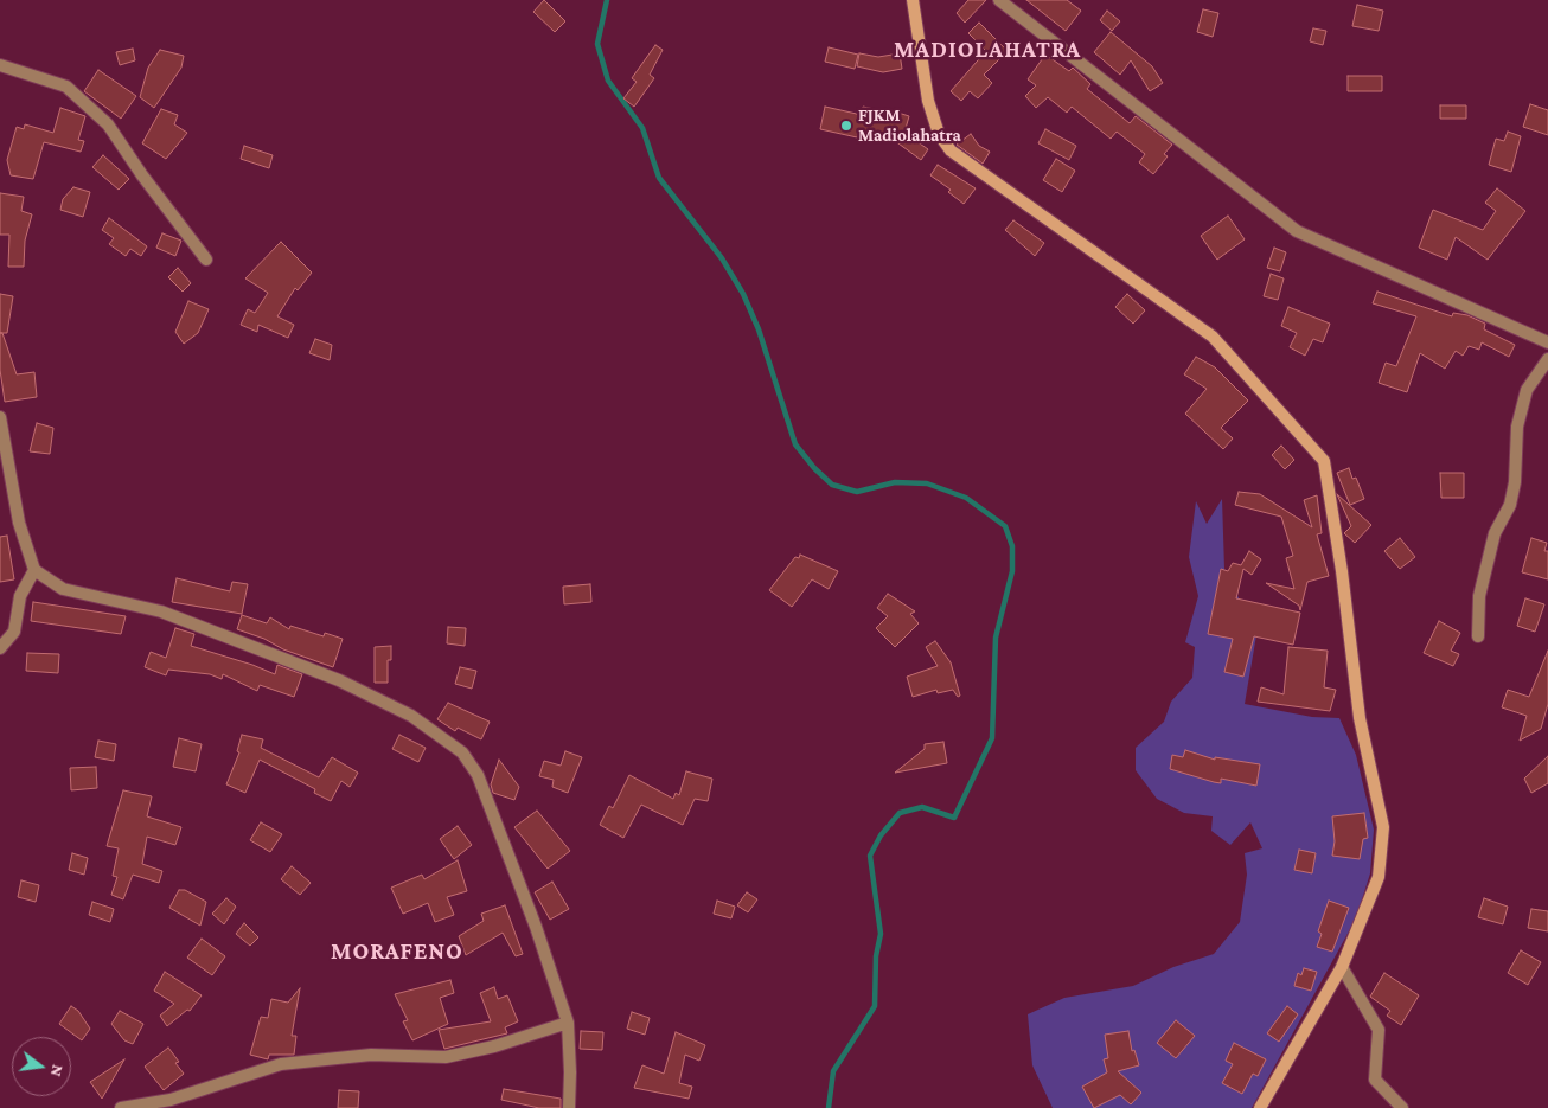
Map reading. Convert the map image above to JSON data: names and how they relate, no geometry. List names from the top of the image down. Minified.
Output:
{"districts":["MADIOLAHATRA","MORAFENO"],"places":["FJKM Madiolahatra"],"north":"right"}
